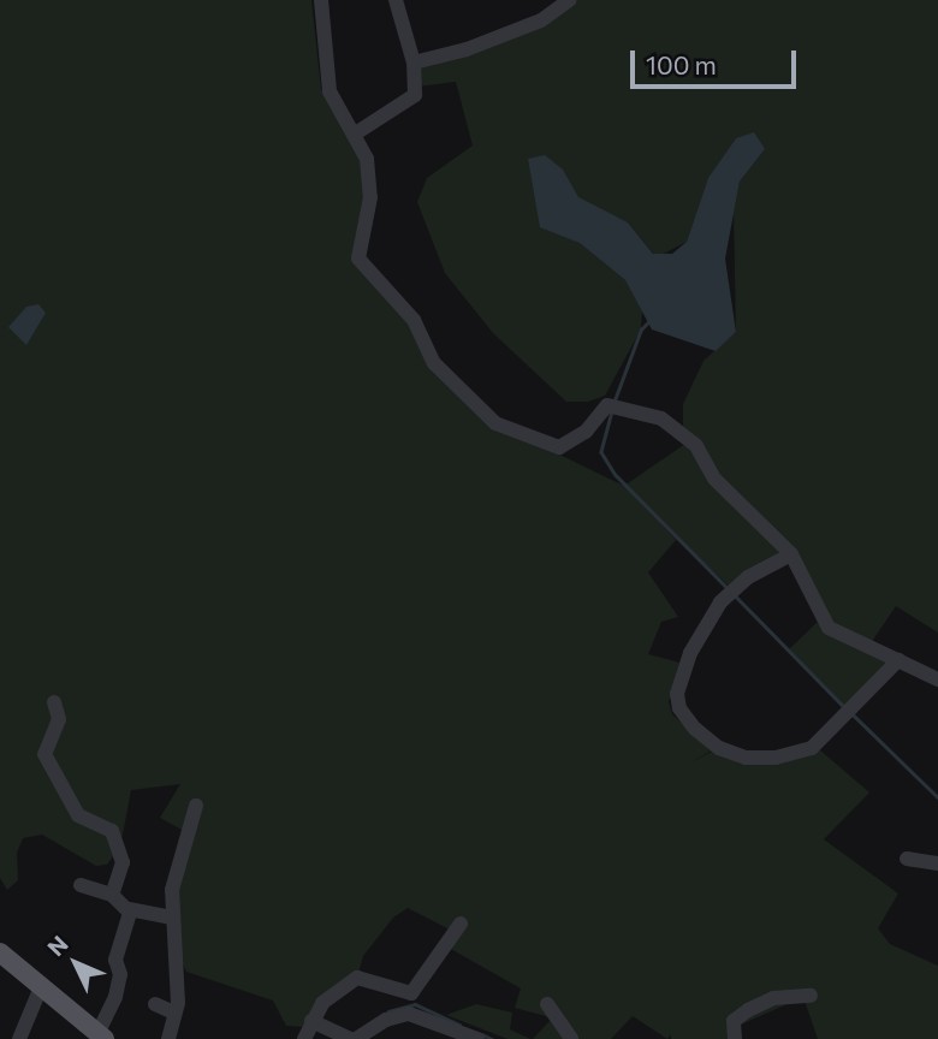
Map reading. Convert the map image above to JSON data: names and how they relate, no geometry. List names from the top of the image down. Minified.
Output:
{"scale_bar":"100 m","north":"top left"}
